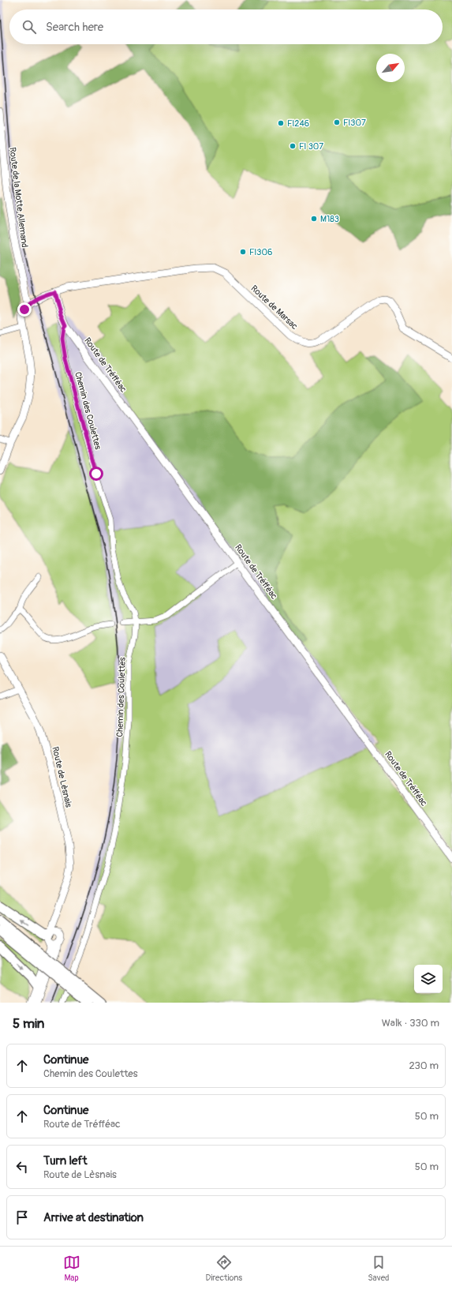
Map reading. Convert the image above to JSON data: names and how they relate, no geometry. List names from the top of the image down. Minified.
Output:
{"streets":{"street":["Route de la Motte Allemand","Route de Marsac","Route de Tréfféac","Chemin des Coulettes","Route de Lèsnais"]},"crossings":[["Route de Marsac","Route de Tréfféac"],["Route de Tréfféac","Chemin des Coulettes"]],"places":["Fl307","Fl246","Fl 307","M183","Fl306"],"north":"top right","page":{"search":"Search here","heading":["5 min","Walk · 330 m"],"list":[["Continue","Chemin des Coulettes","230 m"],["Continue","Route de Tréfféac","50 m"],["Turn left","Route de Lèsnais","50 m"],"Arrive at destination"],"nav":["Map","Directions","Saved"]}}
